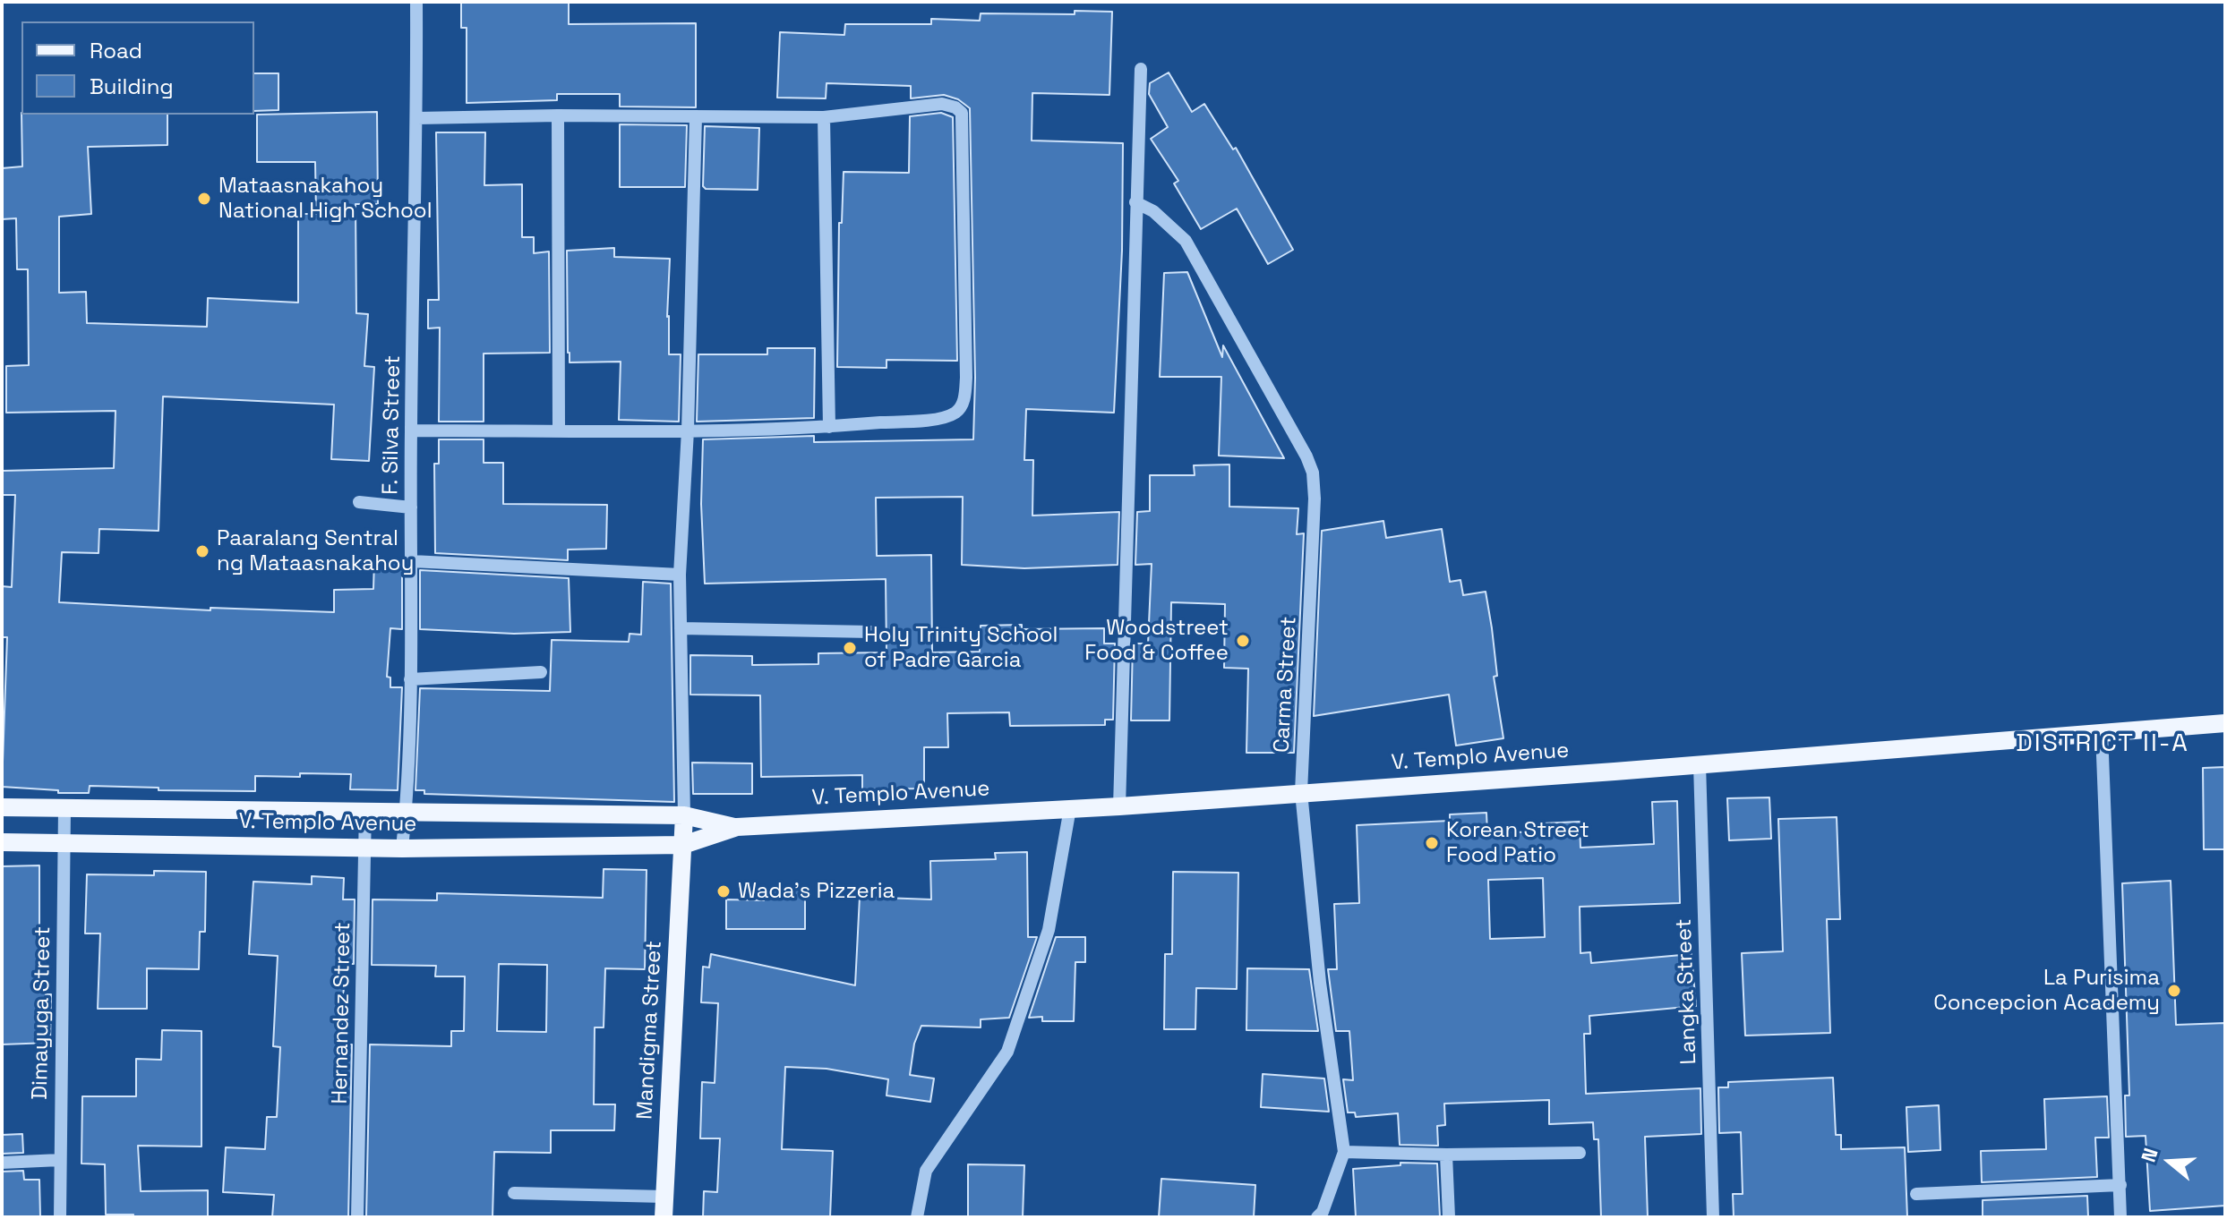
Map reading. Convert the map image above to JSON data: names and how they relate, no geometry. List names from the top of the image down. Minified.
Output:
{"streets":{"main road":["V. Templo Avenue","Mandigma Street"],"street":["F. Silva Street","Carma Street","Langka Street","Dimayuga Street","Hernandez Street"]},"crossings":[["F. Silva Street","V. Templo Avenue"],["Carma Street","V. Templo Avenue"],["V. Templo Avenue","Langka Street"],["V. Templo Avenue","Dimayuga Street"],["V. Templo Avenue","Hernandez Street"],["V. Templo Avenue","Mandigma Street"]],"districts":["DISTRICT II-A"],"places":["Mataasnakahoy National High School","Paaralang Sentral ng Mataasnakahoy","Woodstreet Food & Coffee","Holy Trinity School of Padre Garcia","Korean Street Food Patio","Wada's Pizzeria","La Purisima Concepcion Academy"],"legend":["Road","Building"],"north":"left"}
